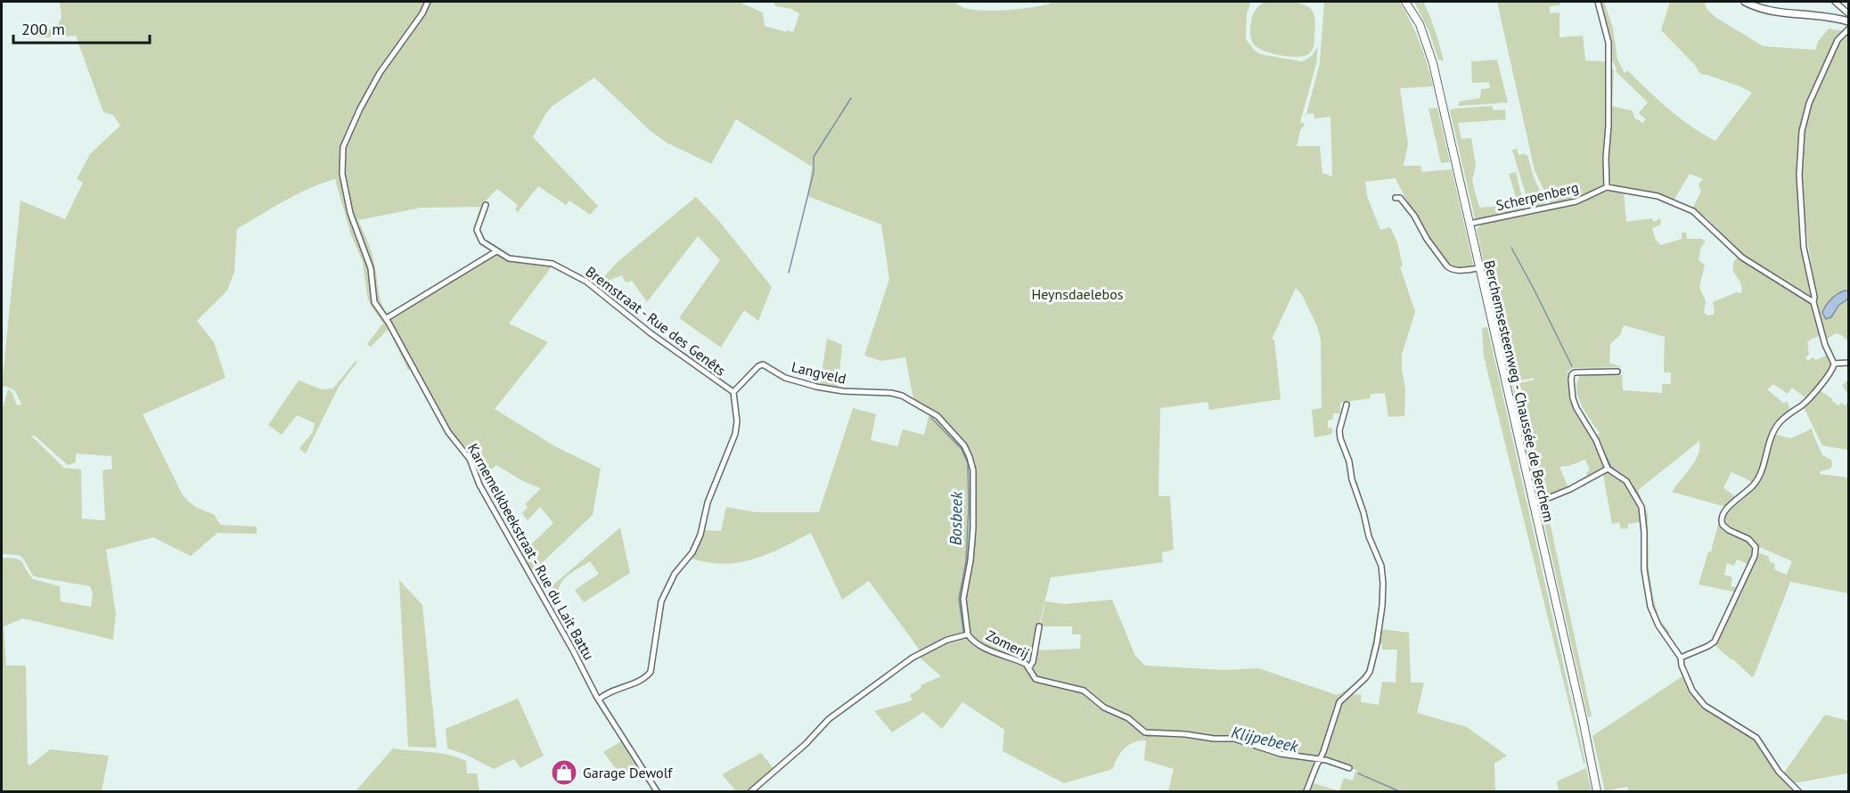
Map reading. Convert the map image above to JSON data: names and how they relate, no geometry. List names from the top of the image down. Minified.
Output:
{"streets":{"main road":["Berchemsesteenweg - Chaussée de Berchem"],"street":["Scherpenberg","Bremstraat - Rue des Genêts","Langveld","Karnemelkbeekstraat - Rue du Lait Battu","Zomerij"]},"crossings":[["Scherpenberg","Berchemsesteenweg - Chaussée de Berchem"],["Bremstraat - Rue des Genêts","Langveld"],["Langveld","Zomerij"]],"water":["Bosbeek","Klijpebeek"],"parks":["Heynsdaelebos"],"places":{"shop":["Garage Dewolf"]},"scale_bar":"200 m"}
